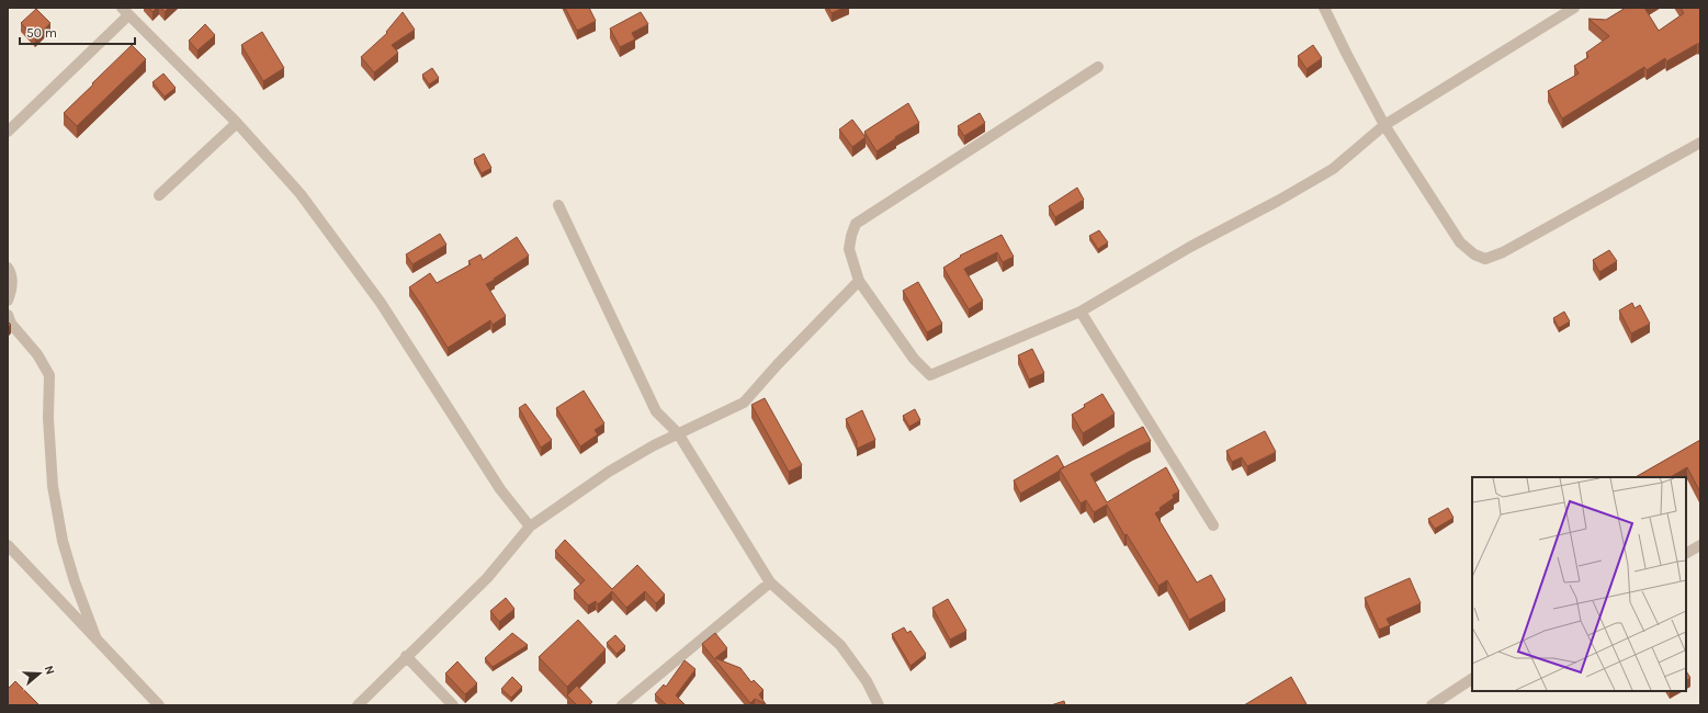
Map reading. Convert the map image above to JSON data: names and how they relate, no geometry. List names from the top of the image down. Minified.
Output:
{"scale_bar":"50 m","north":"right"}
